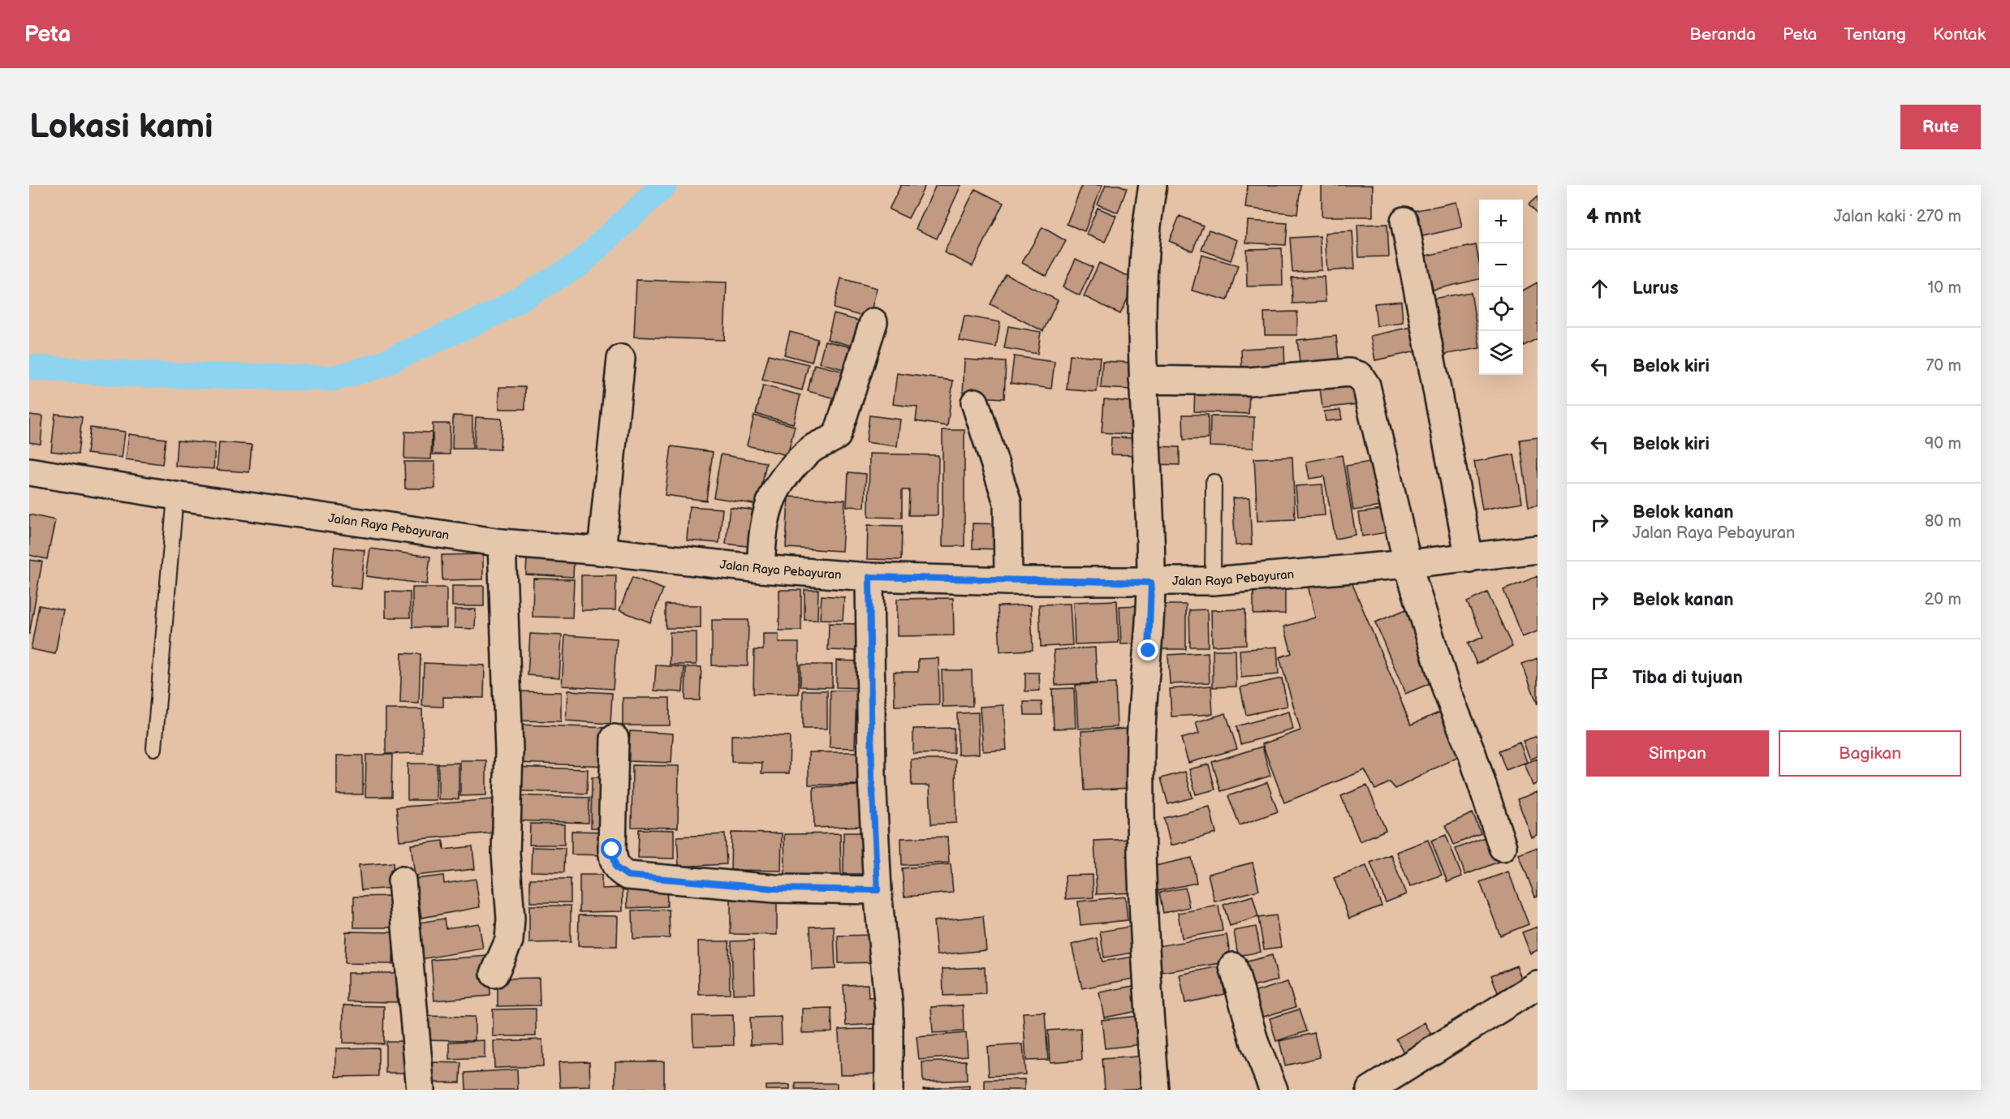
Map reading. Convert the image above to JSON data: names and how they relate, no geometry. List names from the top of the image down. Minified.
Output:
{"streets":{"street":["Jalan Raya Pebayuran"]},"page":{"header":"Peta","nav":["Beranda","Peta","Tentang","Kontak"],"buttons":["Rute",["Simpan","Bagikan"]],"title":"Lokasi kami","heading":["4 mnt","Jalan kaki · 270 m"],"map_buttons":["+","−"],"list":[["Lurus","10 m"],["Belok kiri","70 m"],["Belok kiri","90 m"],["Belok kanan","Jalan Raya Pebayuran","80 m"],["Belok kanan","20 m"],"Tiba di tujuan"]}}
